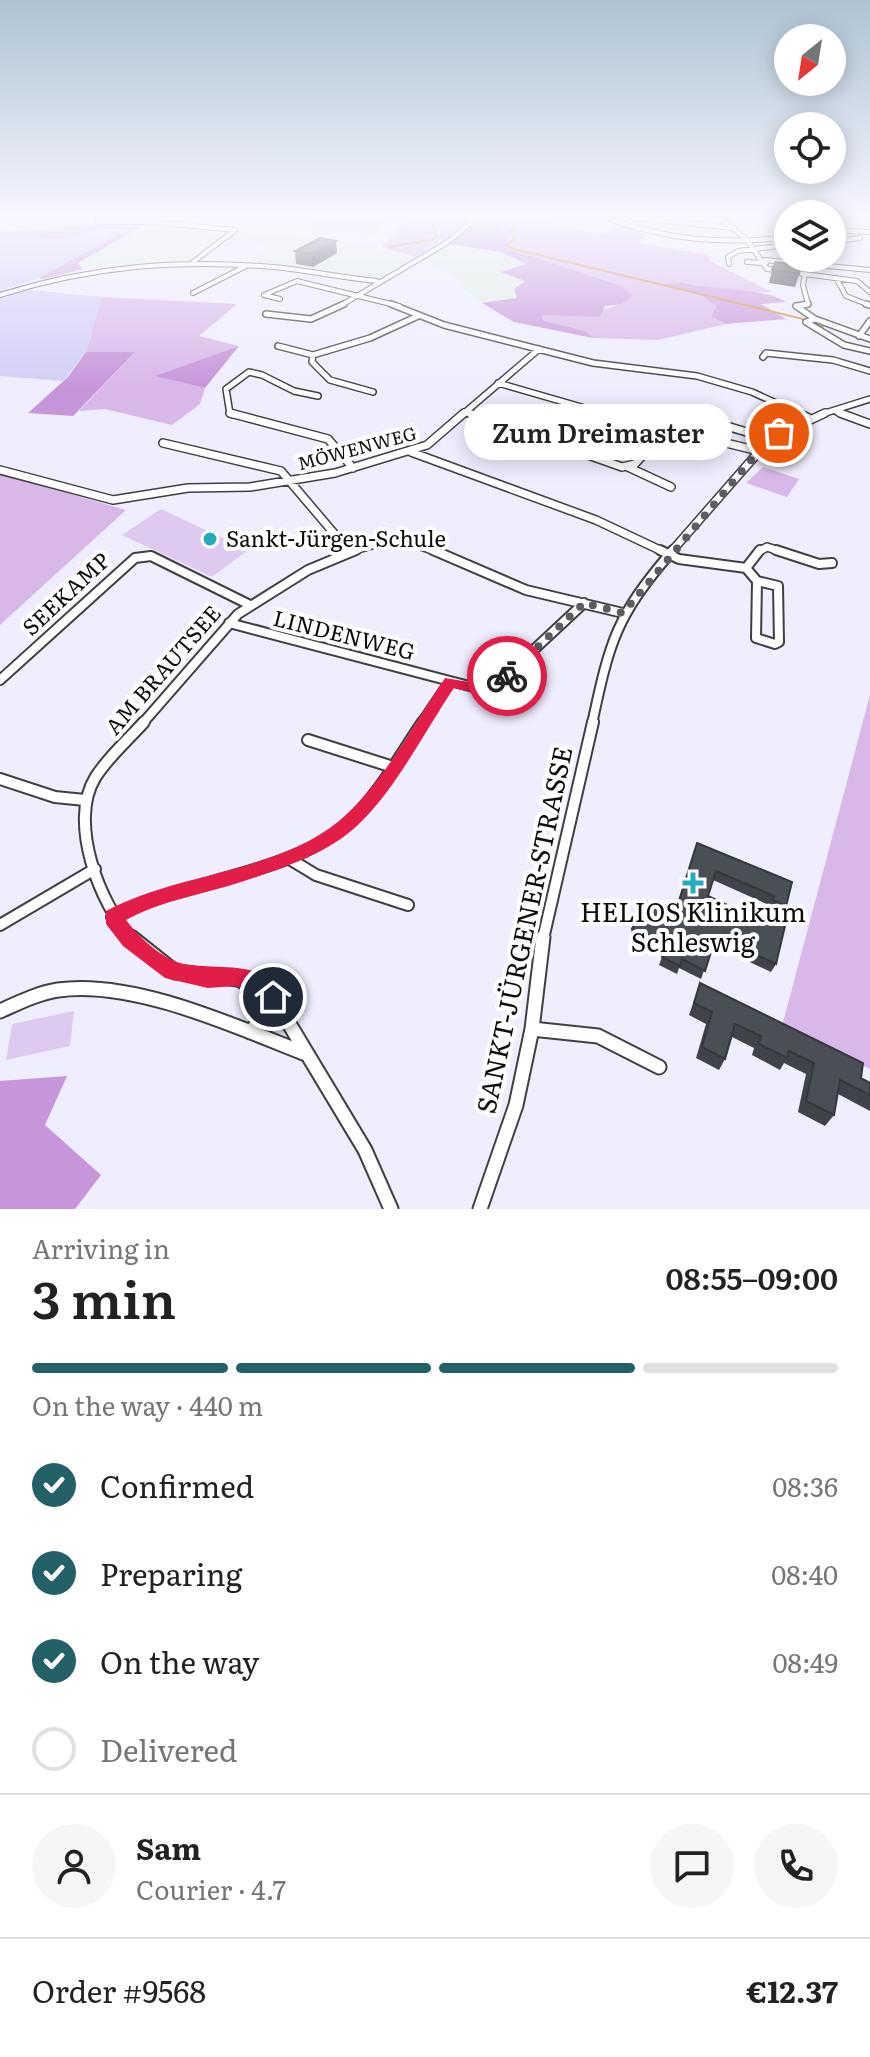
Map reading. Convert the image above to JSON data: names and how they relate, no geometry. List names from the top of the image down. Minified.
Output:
{"streets":{"street":["MÖWENWEG","SEEKAMP","LINDENWEG","AM BRAUTSEE","SANKT-JÜRGENER-STRASSE"]},"crossings":[["SEEKAMP","AM BRAUTSEE"],["LINDENWEG","AM BRAUTSEE"],["AM BRAUTSEE","SANKT-JÜRGENER-STRASSE"]],"places":{"other":["Zum Dreimaster","Sankt-Jürgen-Schule"],"health":["HELIOS Klinikum Schleswig"]},"north":"bottom left","page":{"bubble":"Zum Dreimaster","heading":["3 min","Arriving in","08:55–09:00"],"panel":["Sam","Courier · 4.7","Order #9568","€12.37"],"bar":"On the way · 440 m","list":[["Confirmed","08:36"],["Preparing","08:40"],["On the way","08:49"],"Delivered"]}}
